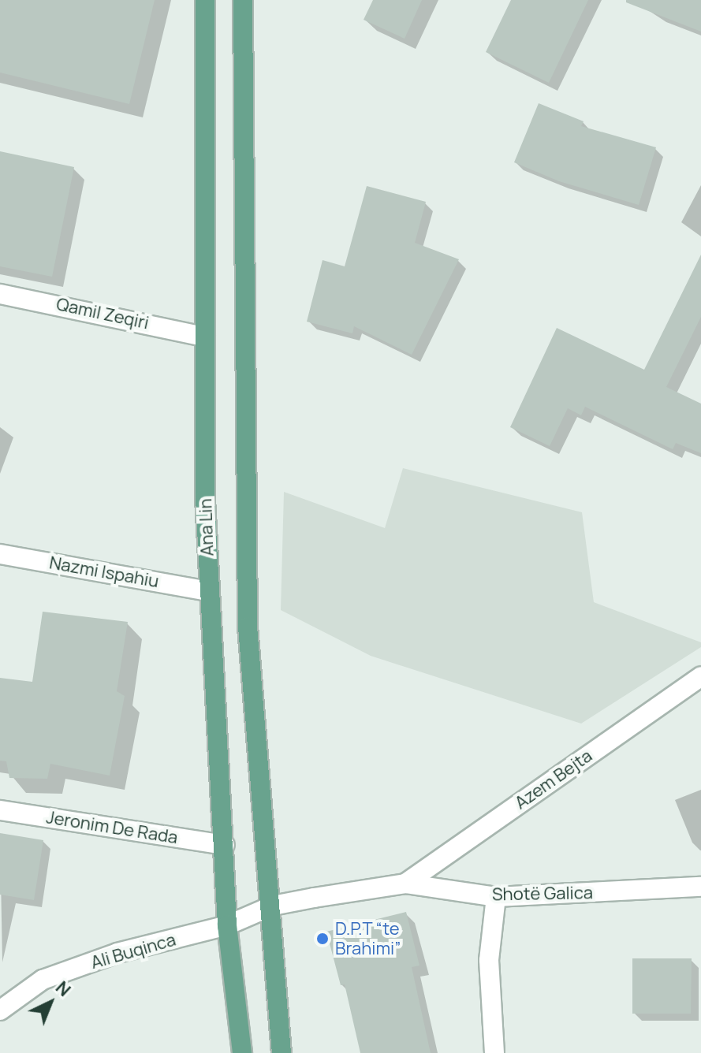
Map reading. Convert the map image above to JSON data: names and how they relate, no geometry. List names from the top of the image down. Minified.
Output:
{"streets":{"main road":["Ana Lin"],"street":["Qamil Zeqiri","Nazmi Ispahiu","Azem Bejta","Jeronim De Rada","Shotë Galica","Ali Buqinca"]},"crossings":[["Qamil Zeqiri","Ana Lin"],["Ana Lin","Nazmi Ispahiu"],["Ana Lin","Jeronim De Rada"],["Ana Lin","Ali Buqinca"],["Azem Bejta","Shotë Galica"],["Shotë Galica","Ali Buqinca"]],"places":["D.P.T “te Brahimi”"],"north":"top right"}
